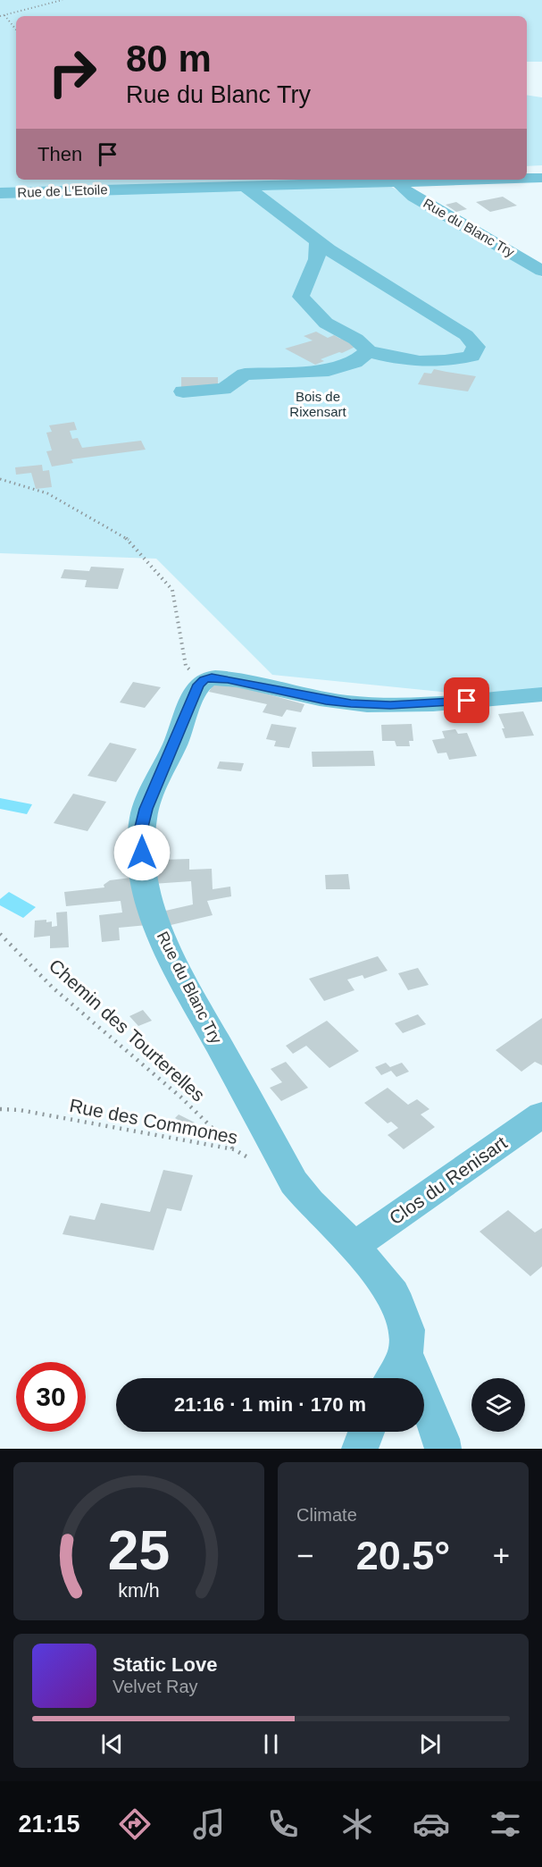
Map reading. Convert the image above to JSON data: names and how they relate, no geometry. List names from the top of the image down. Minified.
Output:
{"streets":{"street":["Rue de L'Etoile","Rue du Blanc Try","Clos du Renisart"],"path":["Chemin des Tourterelles","Rue des Commones"]},"crossings":[["Rue de L'Etoile","Rue du Blanc Try"],["Rue du Blanc Try","Rue des Commones"],["Rue du Blanc Try","Clos du Renisart"],["Chemin des Tourterelles","Rue des Commones"]],"parks":["Bois de Rixensart"],"page":{"turn":["80 m","Rue du Blanc Try"],"then":"Then","limit":"30","trip":"21:16 · 1 min · 170 m","tile":"Climate","heat":["−","20.5°","+"],"song":["Static Love","Velvet Ray"],"tabs":"21:15","gauge":["25","km/h"]}}
